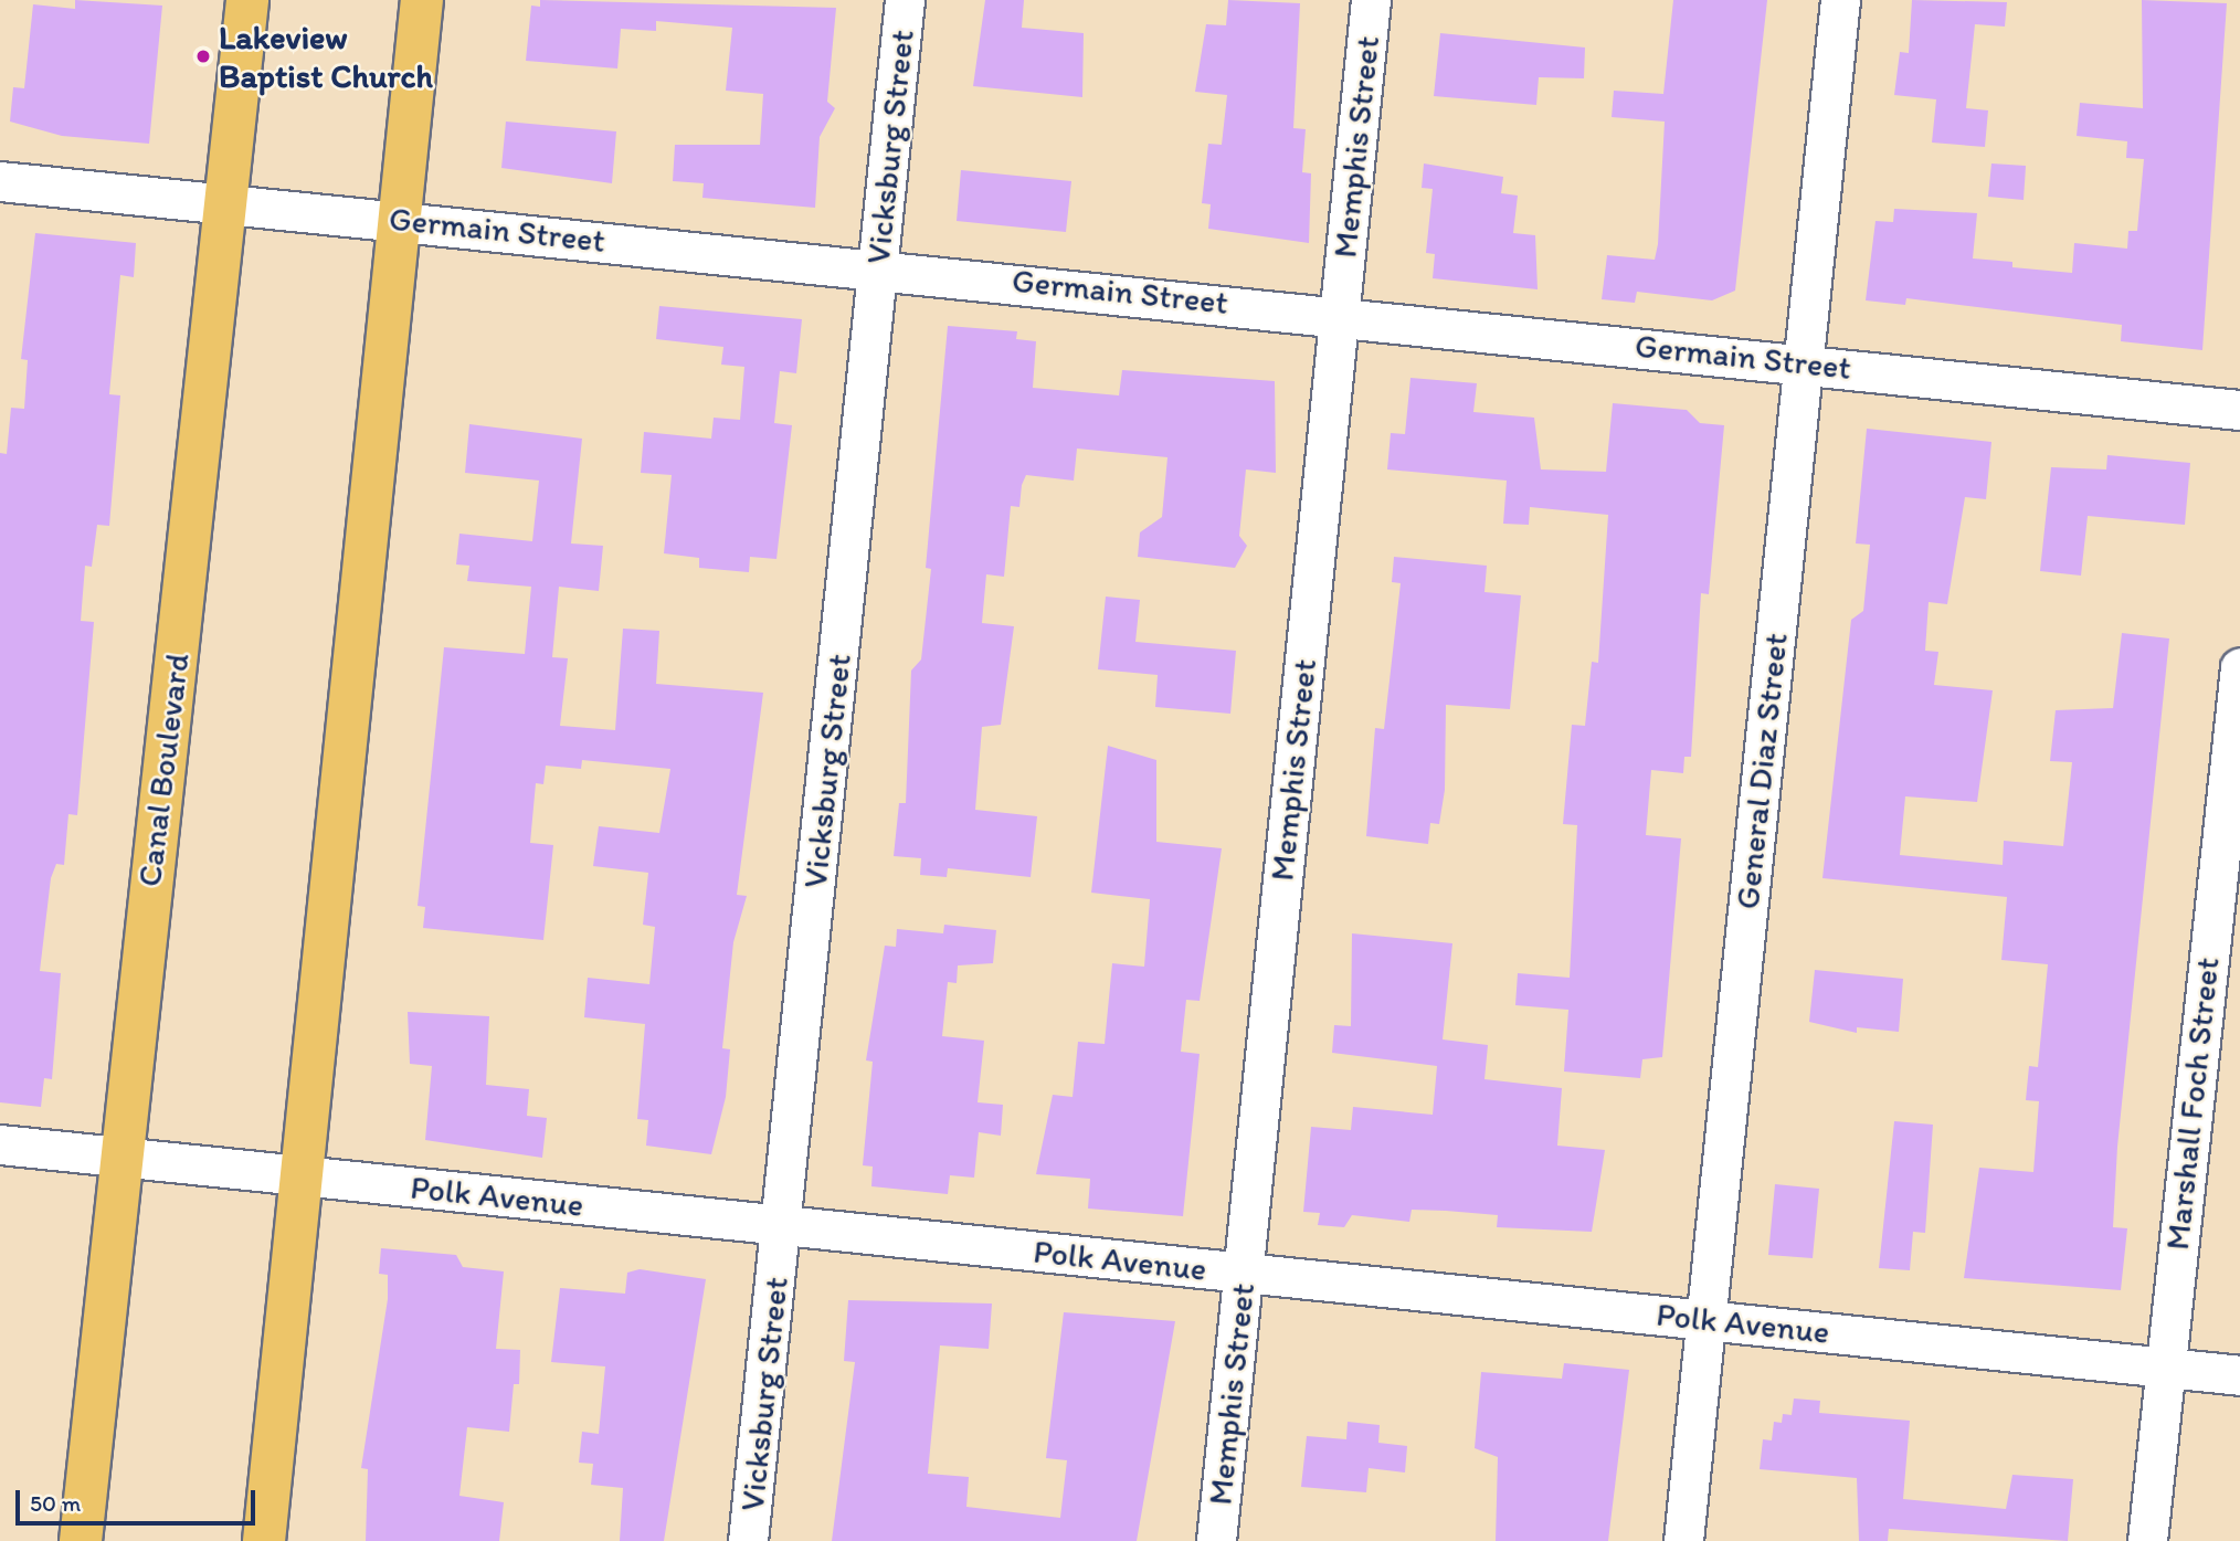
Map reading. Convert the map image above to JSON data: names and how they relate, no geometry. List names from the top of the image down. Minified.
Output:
{"streets":{"main road":["Canal Boulevard"],"street":["Vicksburg Street","Memphis Street","Germain Street","General Diaz Street","Marshall Foch Street","Polk Avenue"]},"crossings":[["Vicksburg Street","Germain Street"],["Vicksburg Street","Polk Avenue"],["Memphis Street","Germain Street"],["Memphis Street","Polk Avenue"],["Germain Street","Canal Boulevard"],["Germain Street","General Diaz Street"],["Canal Boulevard","Polk Avenue"],["General Diaz Street","Polk Avenue"],["Marshall Foch Street","Polk Avenue"]],"places":["Lakeview Baptist Church"],"scale_bar":"50 m"}
